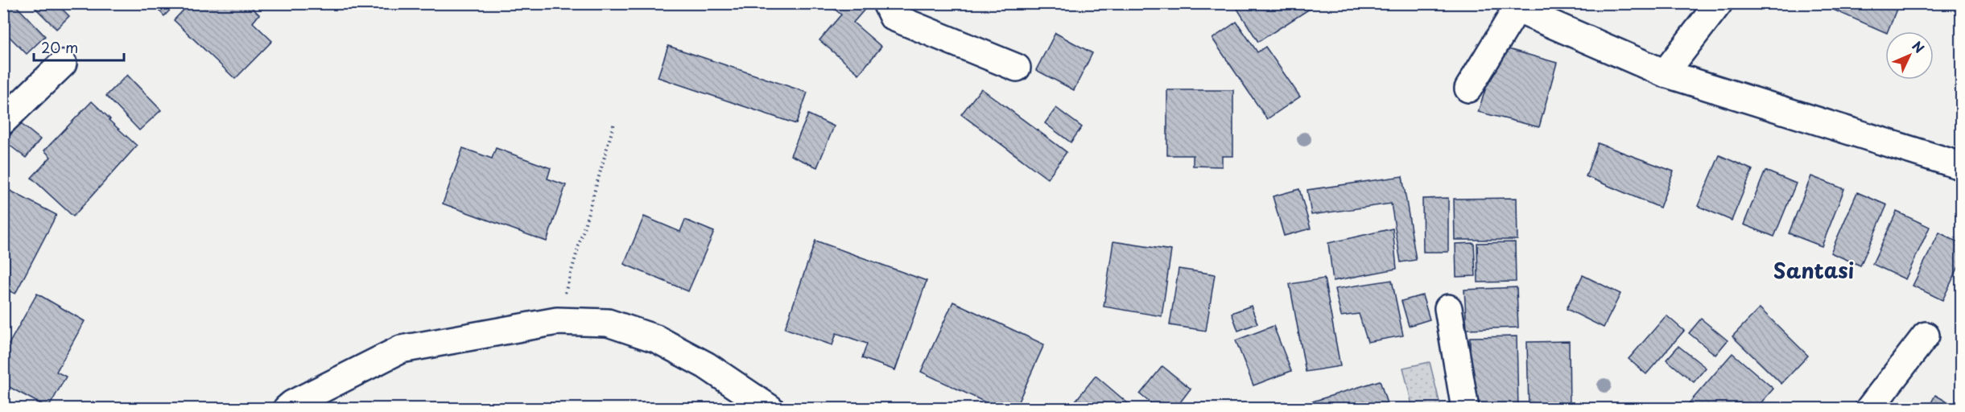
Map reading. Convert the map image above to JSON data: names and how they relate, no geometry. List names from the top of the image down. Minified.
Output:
{"districts":["Santasi"],"scale_bar":"20 m","north":"top right"}
